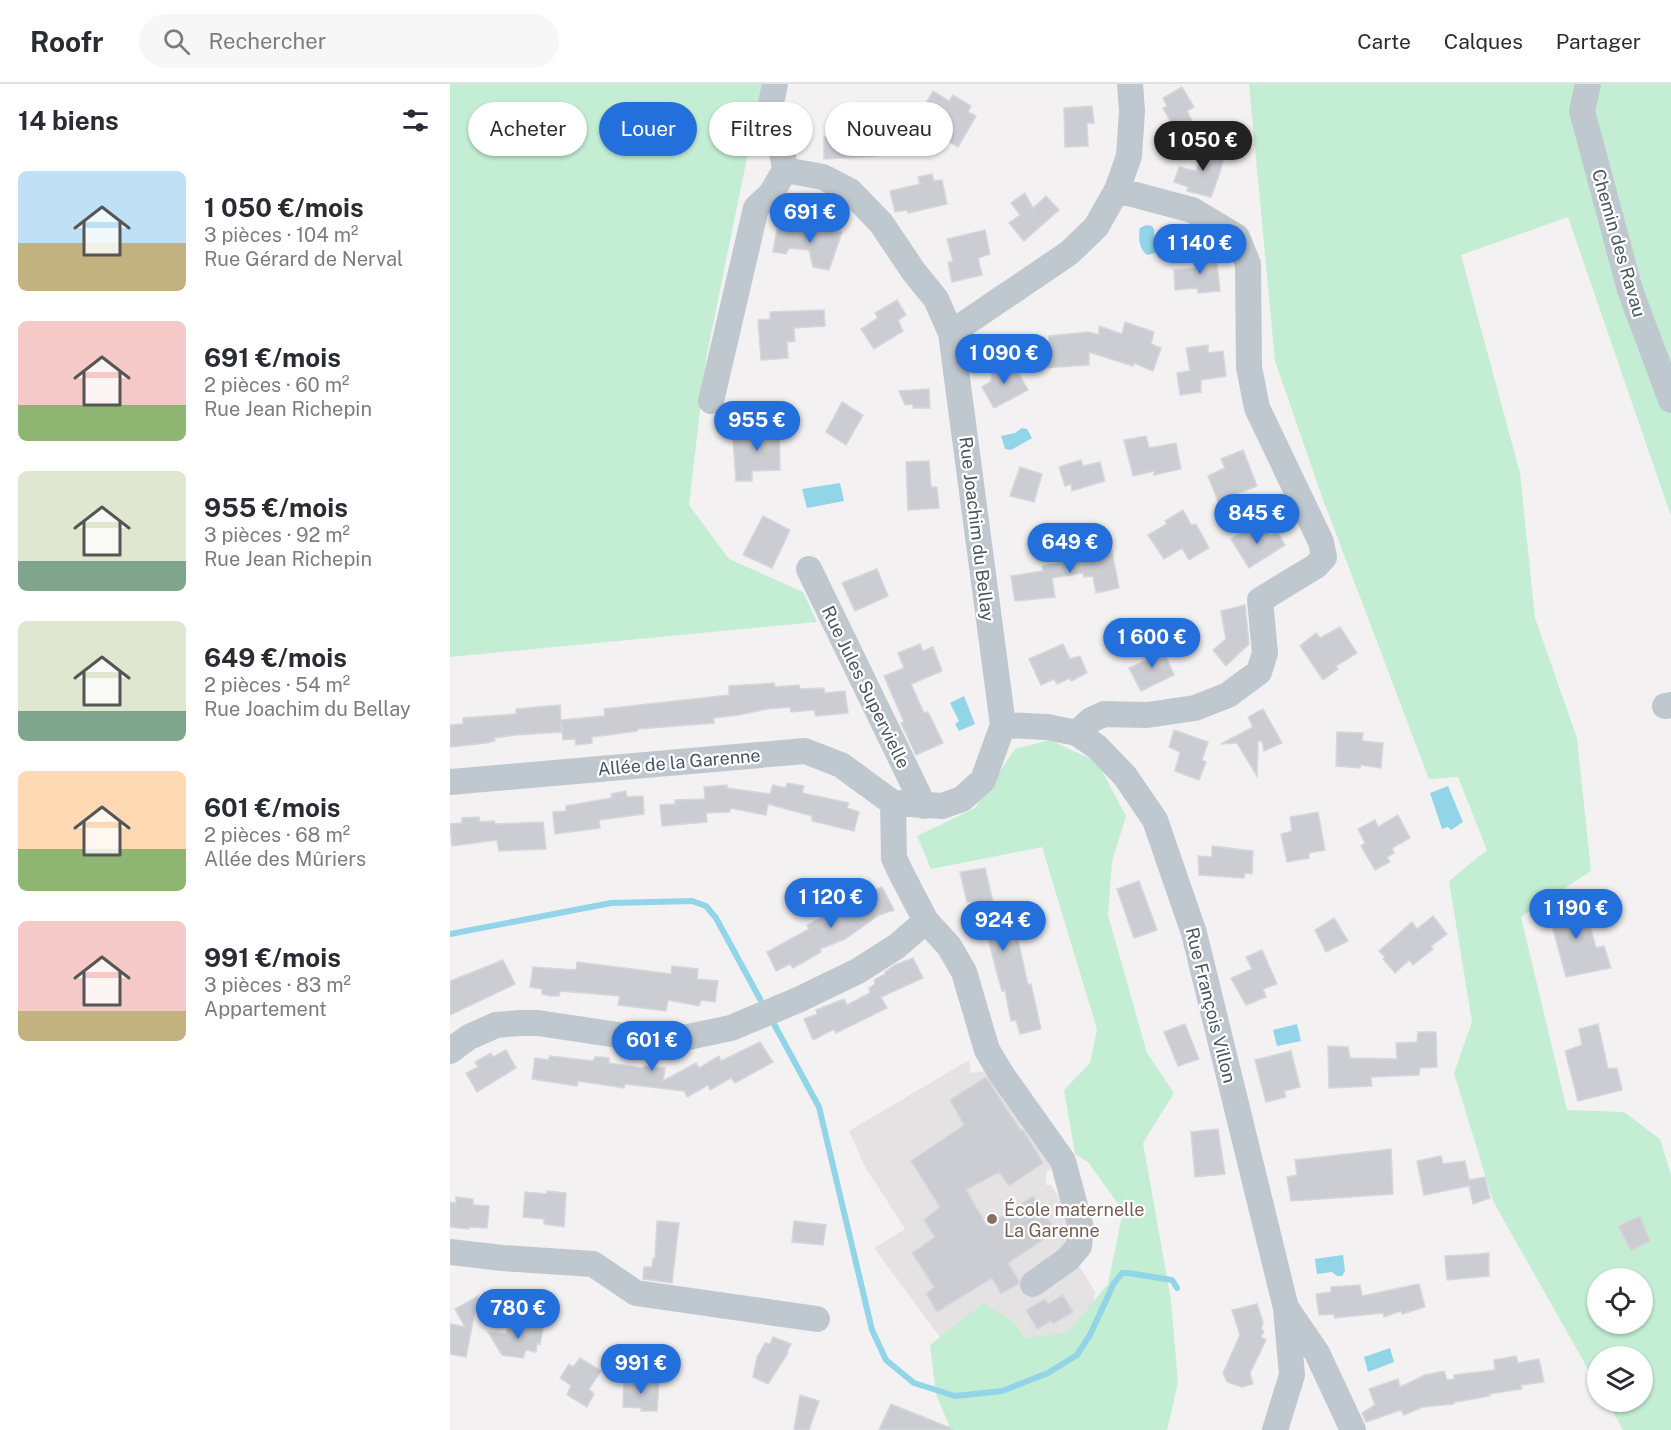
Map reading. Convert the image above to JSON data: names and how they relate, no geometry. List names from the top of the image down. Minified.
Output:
{"streets":{"street":["Chemin des Ravau","Rue Joachim du Bellay","Rue Jules Supervielle","Allée de la Garenne","Rue François Villon"]},"places":["École maternelle La Garenne"],"page":{"header":"Roofr","search":"Rechercher","nav":["Carte","Calques","Partager"],"heading":"14 biens","chip":["Acheter","Louer","Filtres","Nouveau"],"price":["1 050 €","691 €","1 140 €","1 090 €","955 €","845 €","649 €","1 600 €","1 120 €","1 190 €","924 €","601 €","780 €","991 €"],"list":[{"name":"1 050 €/mois","note":"3 pièces · 104 m² · Rue Gérard de Nerval"},{"name":"691 €/mois","note":"2 pièces · 60 m² · Rue Jean Richepin"},{"name":"955 €/mois","note":"3 pièces · 92 m² · Rue Jean Richepin"},{"name":"649 €/mois","note":"2 pièces · 54 m² · Rue Joachim du Bellay"},{"name":"601 €/mois","note":"2 pièces · 68 m² · Allée des Mûriers"},{"name":"991 €/mois","note":"3 pièces · 83 m² · Appartement"}]}}
